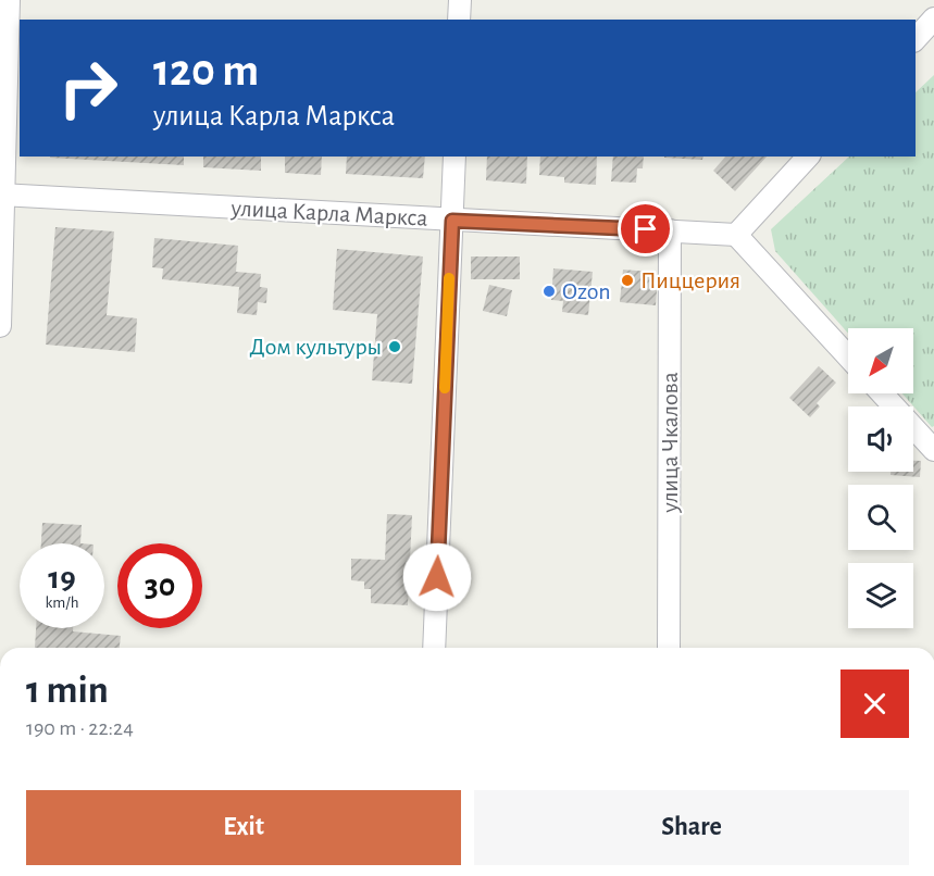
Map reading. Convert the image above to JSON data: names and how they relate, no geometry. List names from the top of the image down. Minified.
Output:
{"streets":{"street":["улица Карла Маркса","улица Чкалова"]},"crossings":[["улица Карла Маркса","улица Чкалова"]],"places":["Пиццерия","Ozon","Дом культуры"],"north":"bottom left","page":{"turn":["120 m","улица Карла Маркса"],"speed":"19 km/h","limit":"30","heading":["1 min","190 m · 22:24"],"buttons":["Exit","Share"]}}
